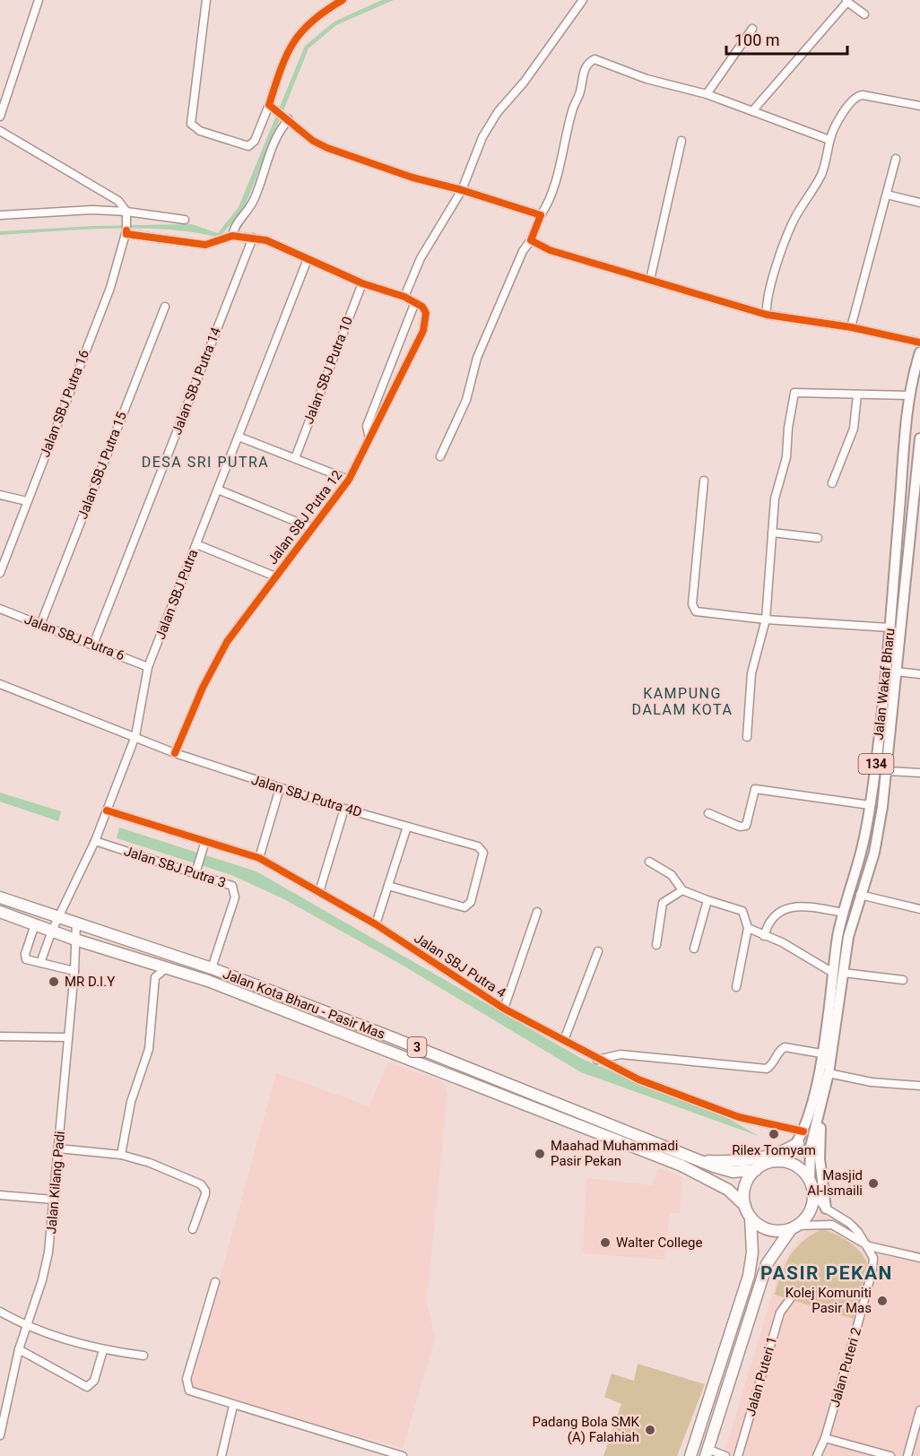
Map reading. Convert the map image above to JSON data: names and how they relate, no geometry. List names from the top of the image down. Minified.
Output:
{"streets":{"highway":["Jalan Kota Bharu - Pasir Mas","3"],"main road":["Jalan Wakaf Bharu","134"],"street":["Jalan SBJ Putra 10","Jalan SBJ Putra 14","Jalan SBJ Putra 16","Jalan SBJ Putra 15","Jalan SBJ Putra 12","Jalan SBJ Putra","Jalan SBJ Putra 6","Jalan SBJ Putra 4D","Jalan SBJ Putra 3","Jalan SBJ Putra 4","Jalan Kilang Padi","Jalan Puteri 2","Jalan Puteri 1"]},"crossings":[["Jalan SBJ Putra 14","Jalan SBJ Putra 6"],["Jalan SBJ Putra 15","Jalan SBJ Putra 6"],["Jalan SBJ Putra 12","Jalan SBJ Putra 4D"],["Jalan SBJ Putra","Jalan SBJ Putra 6"],["Jalan SBJ Putra","Jalan SBJ Putra 4D"],["Jalan SBJ Putra","Jalan SBJ Putra 3"],["Jalan SBJ Putra","Jalan SBJ Putra 4"],["Jalan SBJ Putra","Jalan Kota Bharu - Pasir Mas"],["Jalan Wakaf Bharu","Jalan SBJ Putra 4"],["Jalan Wakaf Bharu","Jalan Kota Bharu - Pasir Mas"],["Jalan SBJ Putra 3","Jalan Kota Bharu - Pasir Mas"],["Jalan Kota Bharu - Pasir Mas","Jalan Kilang Padi"]],"districts":["DESA SRI PUTRA","KAMPUNG DALAM KOTA","PASIR PEKAN"],"places":["MR D.I.Y","Rilex Tomyam","Maahad Muhammadi Pasir Pekan","Masjid Al-Ismaili","Walter College","Kolej Komuniti Pasir Mas","Padang Bola SMK (A) Falahiah"],"scale_bar":"100 m"}
